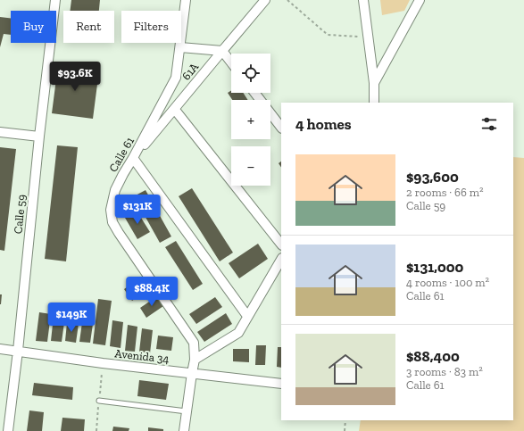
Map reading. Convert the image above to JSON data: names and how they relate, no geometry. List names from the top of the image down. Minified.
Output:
{"streets":{"street":["61A","Calle 61","Calle 59","Avenida 34"]},"crossings":[["61A","Calle 61"],["Calle 61","Avenida 34"],["Calle 59","Avenida 34"]],"page":{"chip":["Buy","Rent","Filters"],"map_buttons":["+","−"],"price":["$93.6K","$131K","$88.4K","$149K"],"heading":"4 homes","list":[{"name":"$93,600","note":"2 rooms · 66 m² · Calle 59"},{"name":"$131,000","note":"4 rooms · 100 m² · Calle 61"},{"name":"$88,400","note":"3 rooms · 83 m² · Calle 61"}]}}
